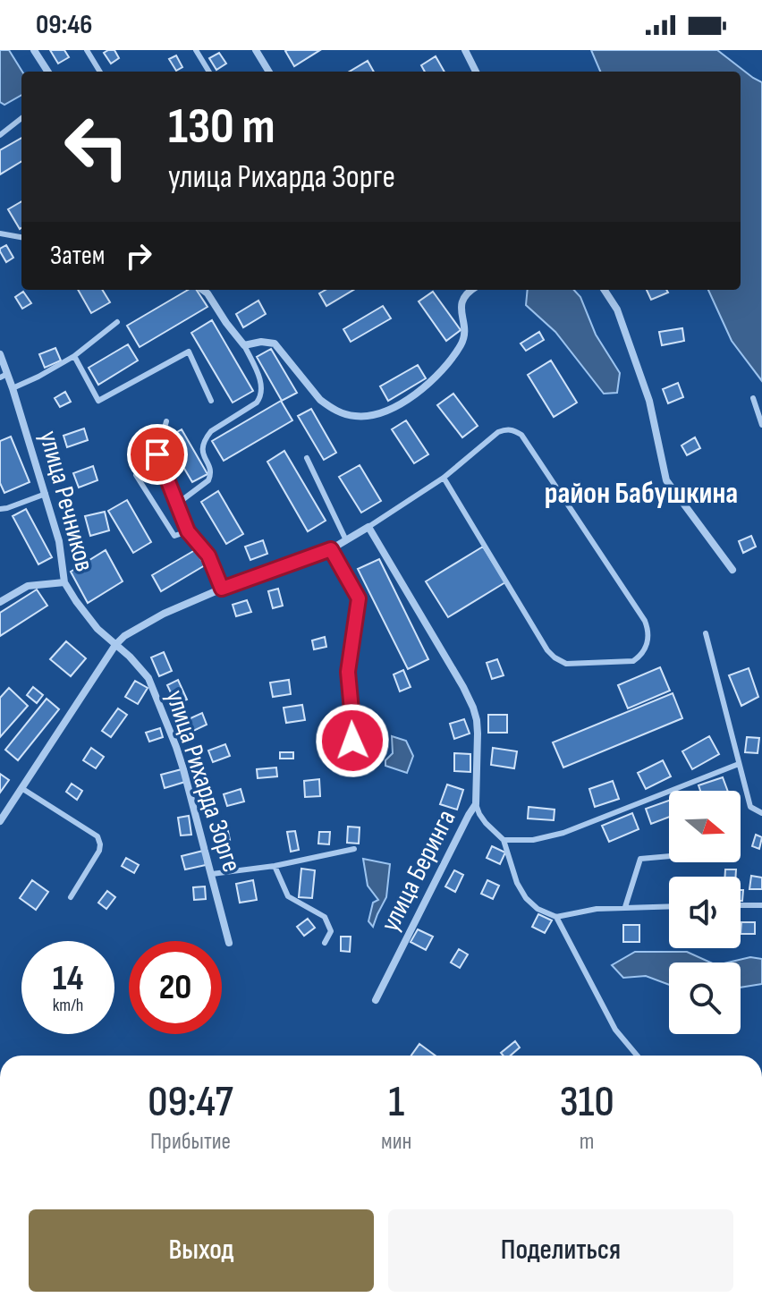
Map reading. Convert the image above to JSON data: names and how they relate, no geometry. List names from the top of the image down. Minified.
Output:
{"streets":{"street":["улица Речников","улица Рихарда Зорге","улица Беринга"]},"crossings":[["улица Речников","улица Рихарда Зорге"]],"districts":["район Бабушкина"],"north":"right","page":{"status":"09:46","turn":["130 m","улица Рихарда Зорге"],"then":"Затем","speed":"14 km/h","limit":"20","eta":["09:47","Прибытие","1","мин","310","m"],"buttons":["Выход","Поделиться"]}}
